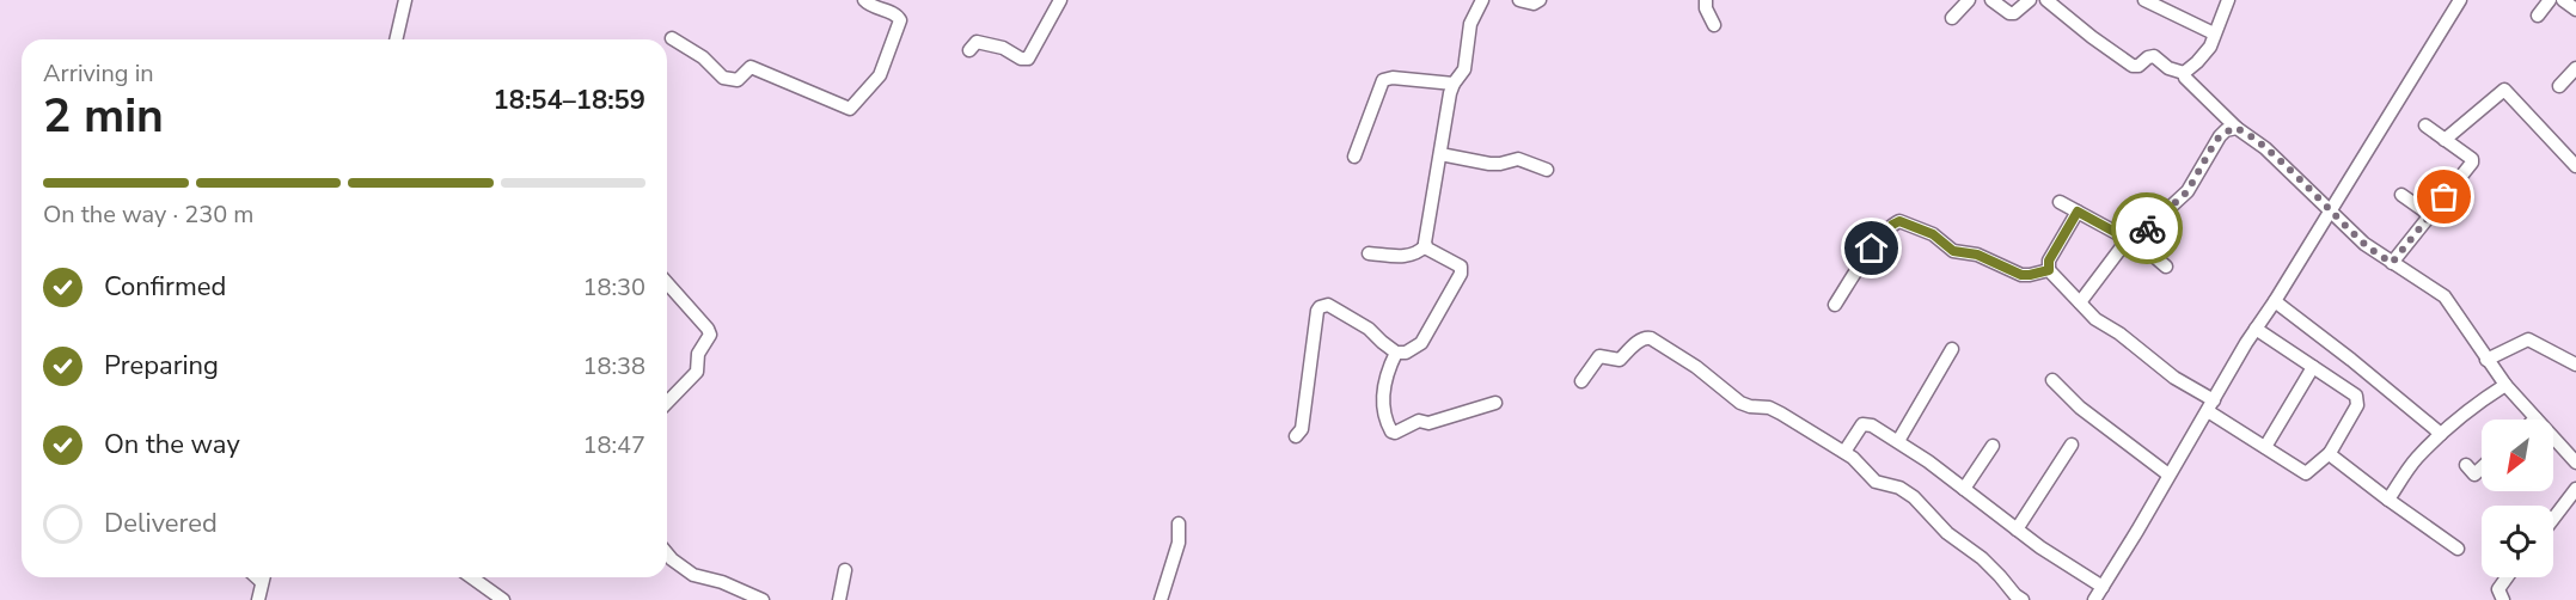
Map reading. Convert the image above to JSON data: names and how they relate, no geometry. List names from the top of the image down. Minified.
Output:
{"north":"bottom left","page":{"heading":["2 min","Arriving in","18:54–18:59"],"bar":"On the way · 230 m","list":[["Confirmed","18:30"],["Preparing","18:38"],["On the way","18:47"],"Delivered"]}}
